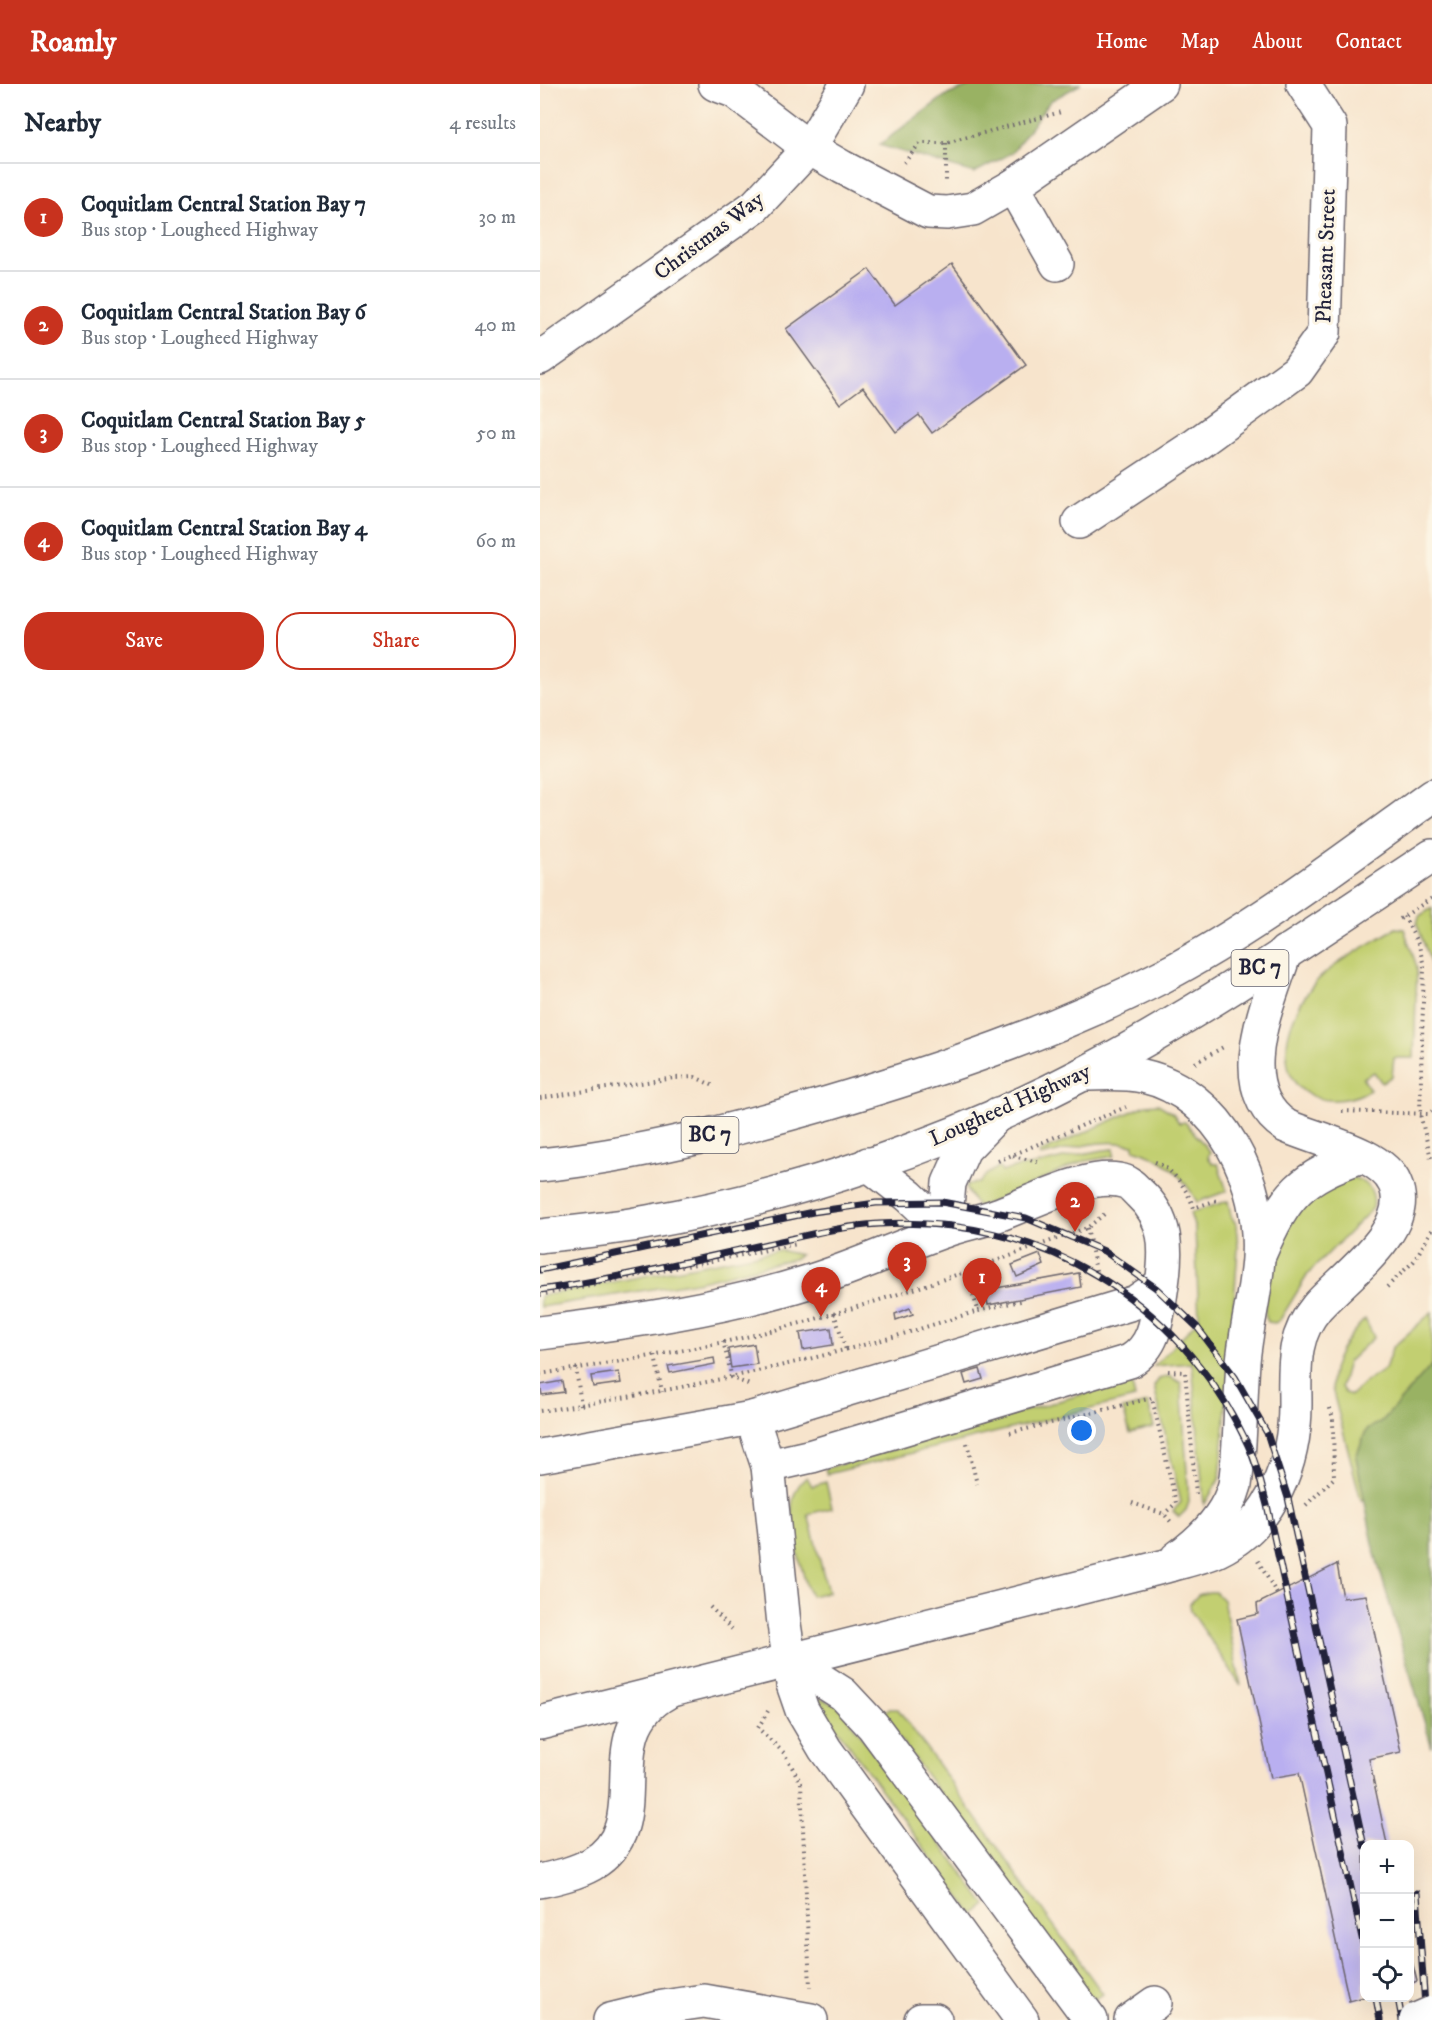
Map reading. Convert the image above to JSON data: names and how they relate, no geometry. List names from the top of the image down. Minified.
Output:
{"streets":{"main road":["Christmas Way","Pheasant Street","BC 7","Lougheed Highway"]},"page":{"header":"Roamly","nav":["Home","Map","About","Contact"],"heading":["Nearby","4 results"],"list":[{"mark":"1","name":"Coquitlam Central Station Bay 7","note":"Bus stop · Lougheed Highway","value":"30 m"},{"mark":"2","name":"Coquitlam Central Station Bay 6","note":"Bus stop · Lougheed Highway","value":"40 m"},{"mark":"3","name":"Coquitlam Central Station Bay 5","note":"Bus stop · Lougheed Highway","value":"50 m"},{"mark":"4","name":"Coquitlam Central Station Bay 4","note":"Bus stop · Lougheed Highway","value":"60 m"}],"buttons":["Save","Share"],"pins":["2","3","1","4"],"map_buttons":["+","−"]}}
